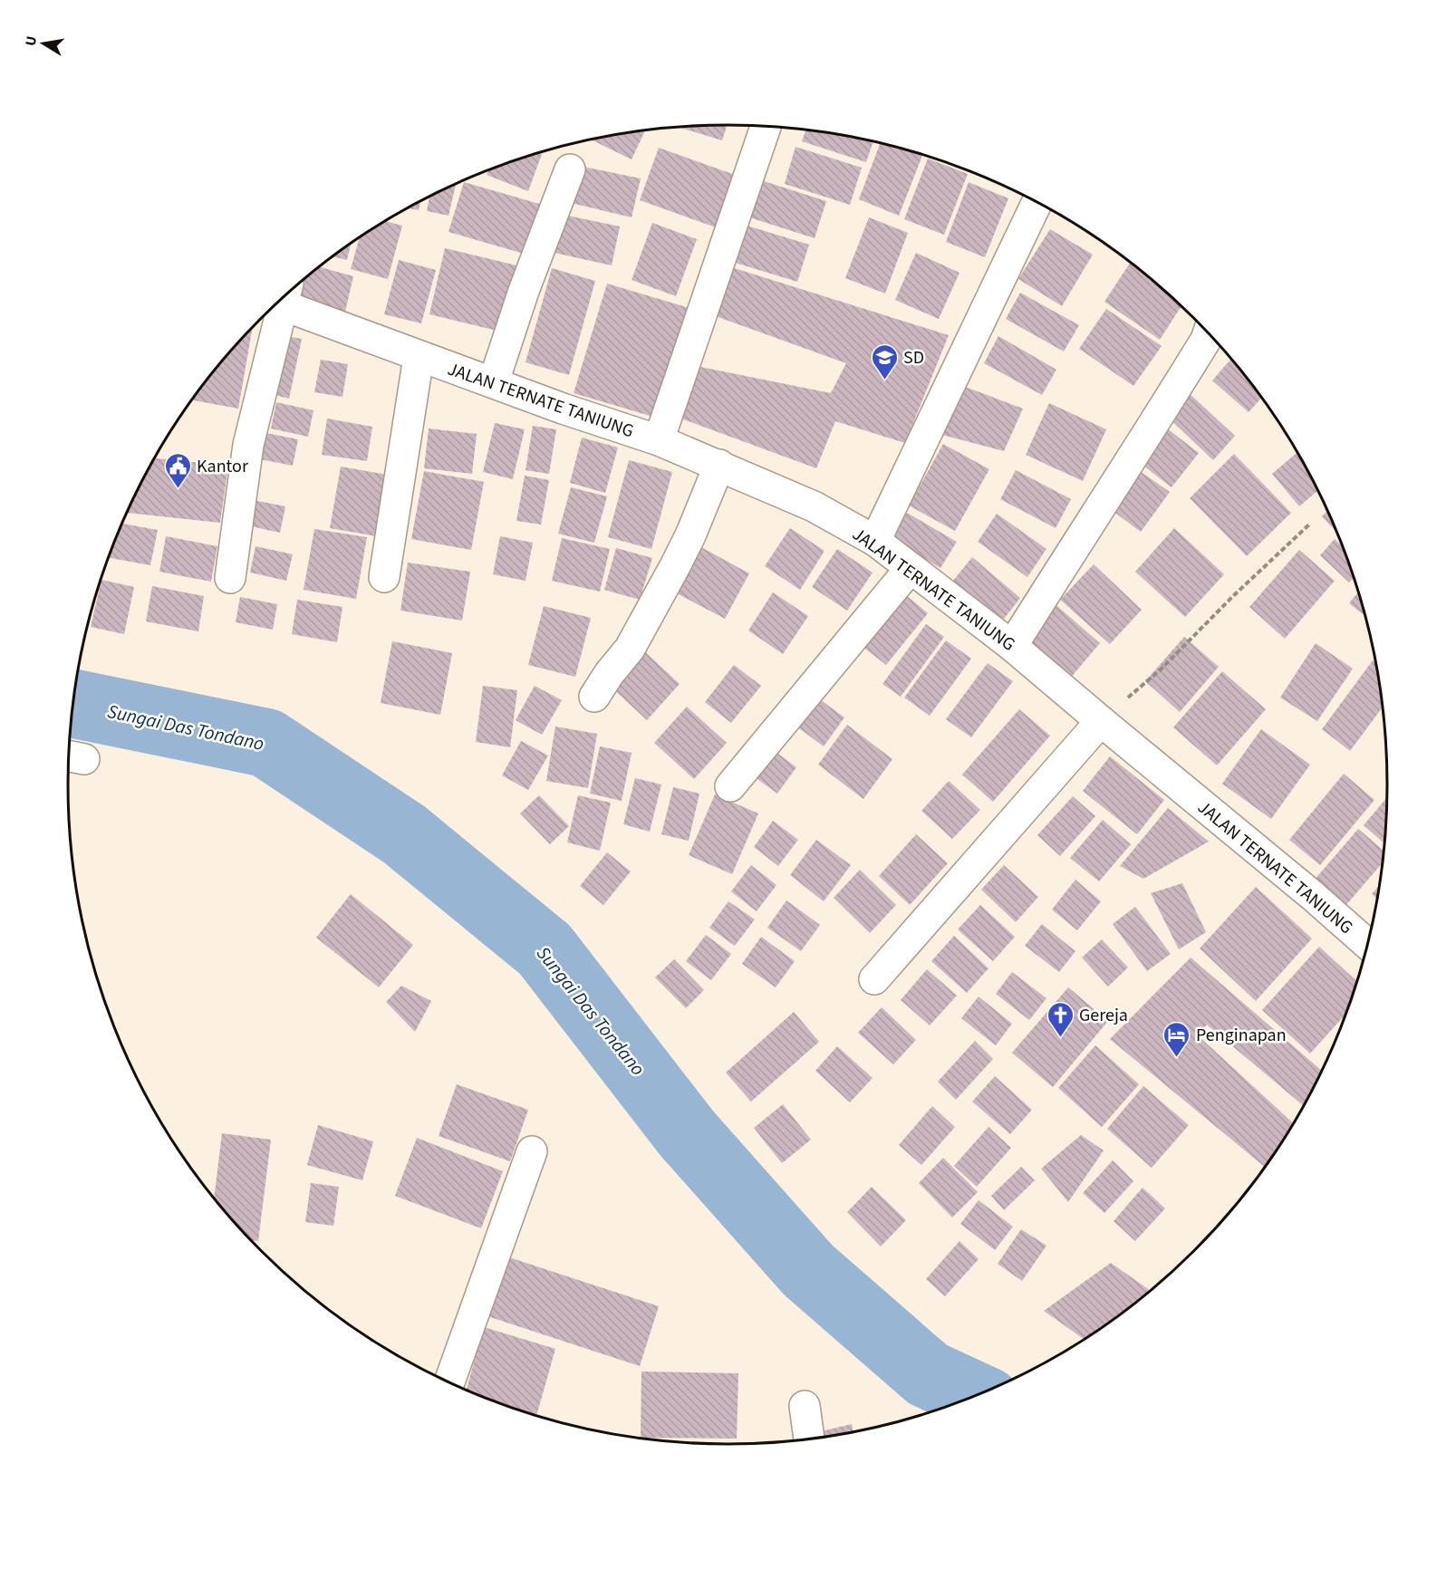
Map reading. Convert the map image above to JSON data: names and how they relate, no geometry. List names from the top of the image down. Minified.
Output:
{"streets":{"street":["JALAN TERNATE TANIUNG"]},"water":["Sungai Das Tondano"],"places":{"school or university":["SD"],"public building":["Kantor"],"church":["Gereja"],"hotel":["Penginapan"]},"north":"left"}
